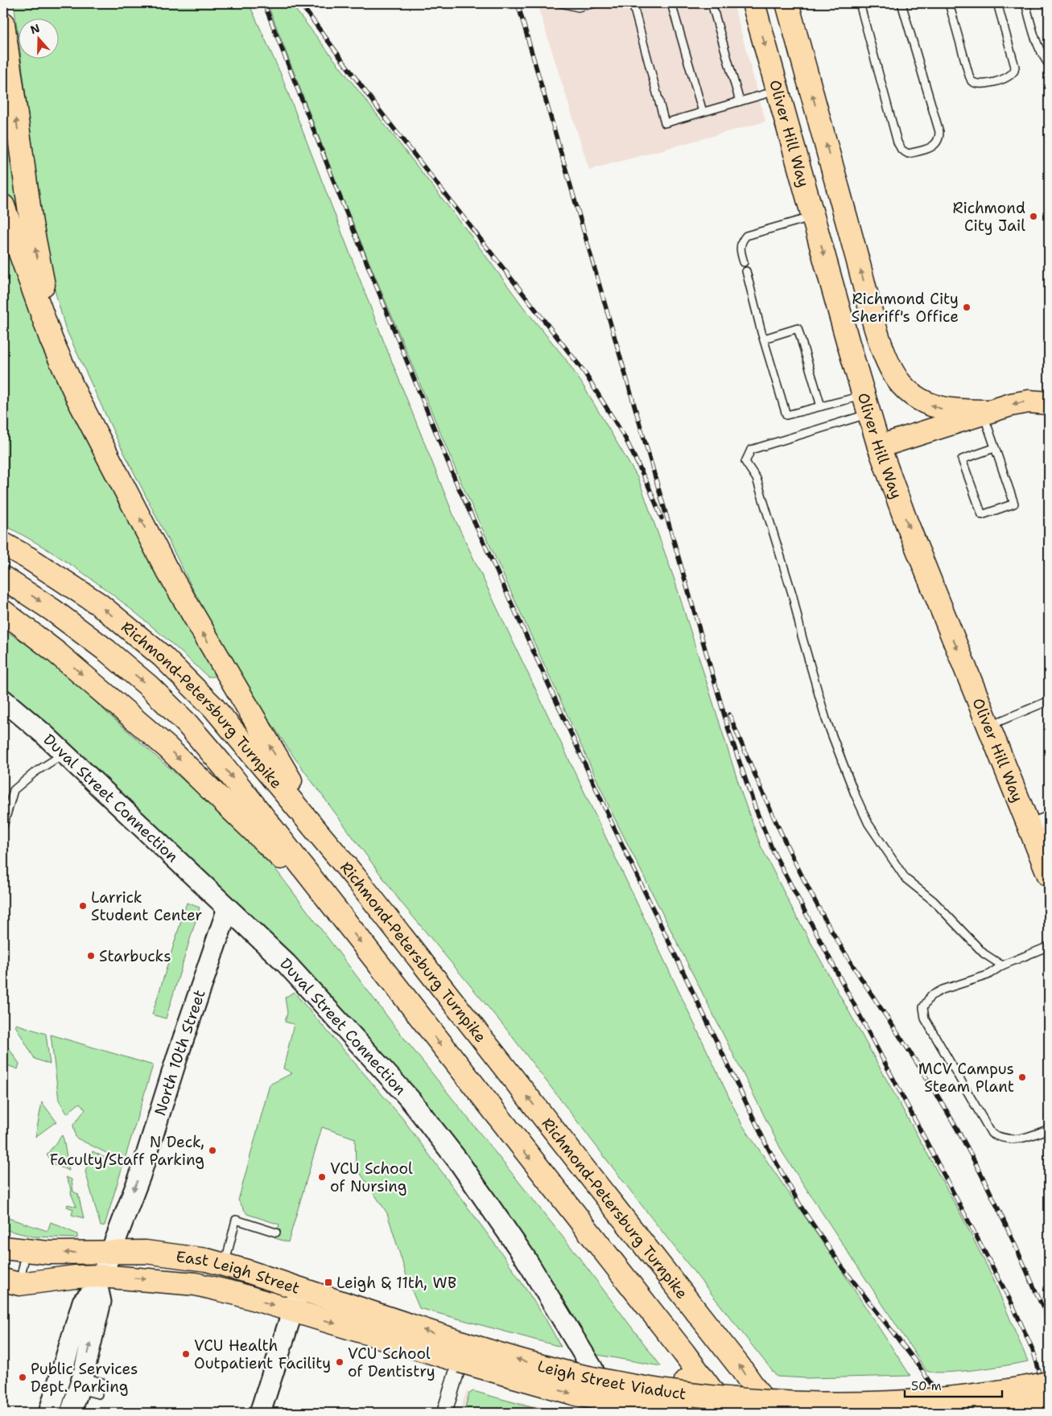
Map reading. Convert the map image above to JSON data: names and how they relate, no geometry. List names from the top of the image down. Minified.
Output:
{"streets":{"main road":["Oliver Hill Way","Richmond-Petersburg Turnpike","East Leigh Street","Leigh Street Viaduct"],"street":["Duval Street Connection","North 10th Street"]},"crossings":[["Duval Street Connection","North 10th Street"],["North 10th Street","East Leigh Street"],["East Leigh Street","Leigh Street Viaduct"]],"places":{"other":["Richmond City Jail","Richmond City Sheriff's Office","Larrick Student Center","Starbucks","MCV Campus Steam Plant","N Deck, Faculty/Staff Parking","VCU School of Nursing","VCU Health Outpatient Facility","VCU School of Dentistry","Public Services Dept. Parking"],"transit":["Leigh & 11th, WB"]},"scale_bar":"50 m","north":"top"}
